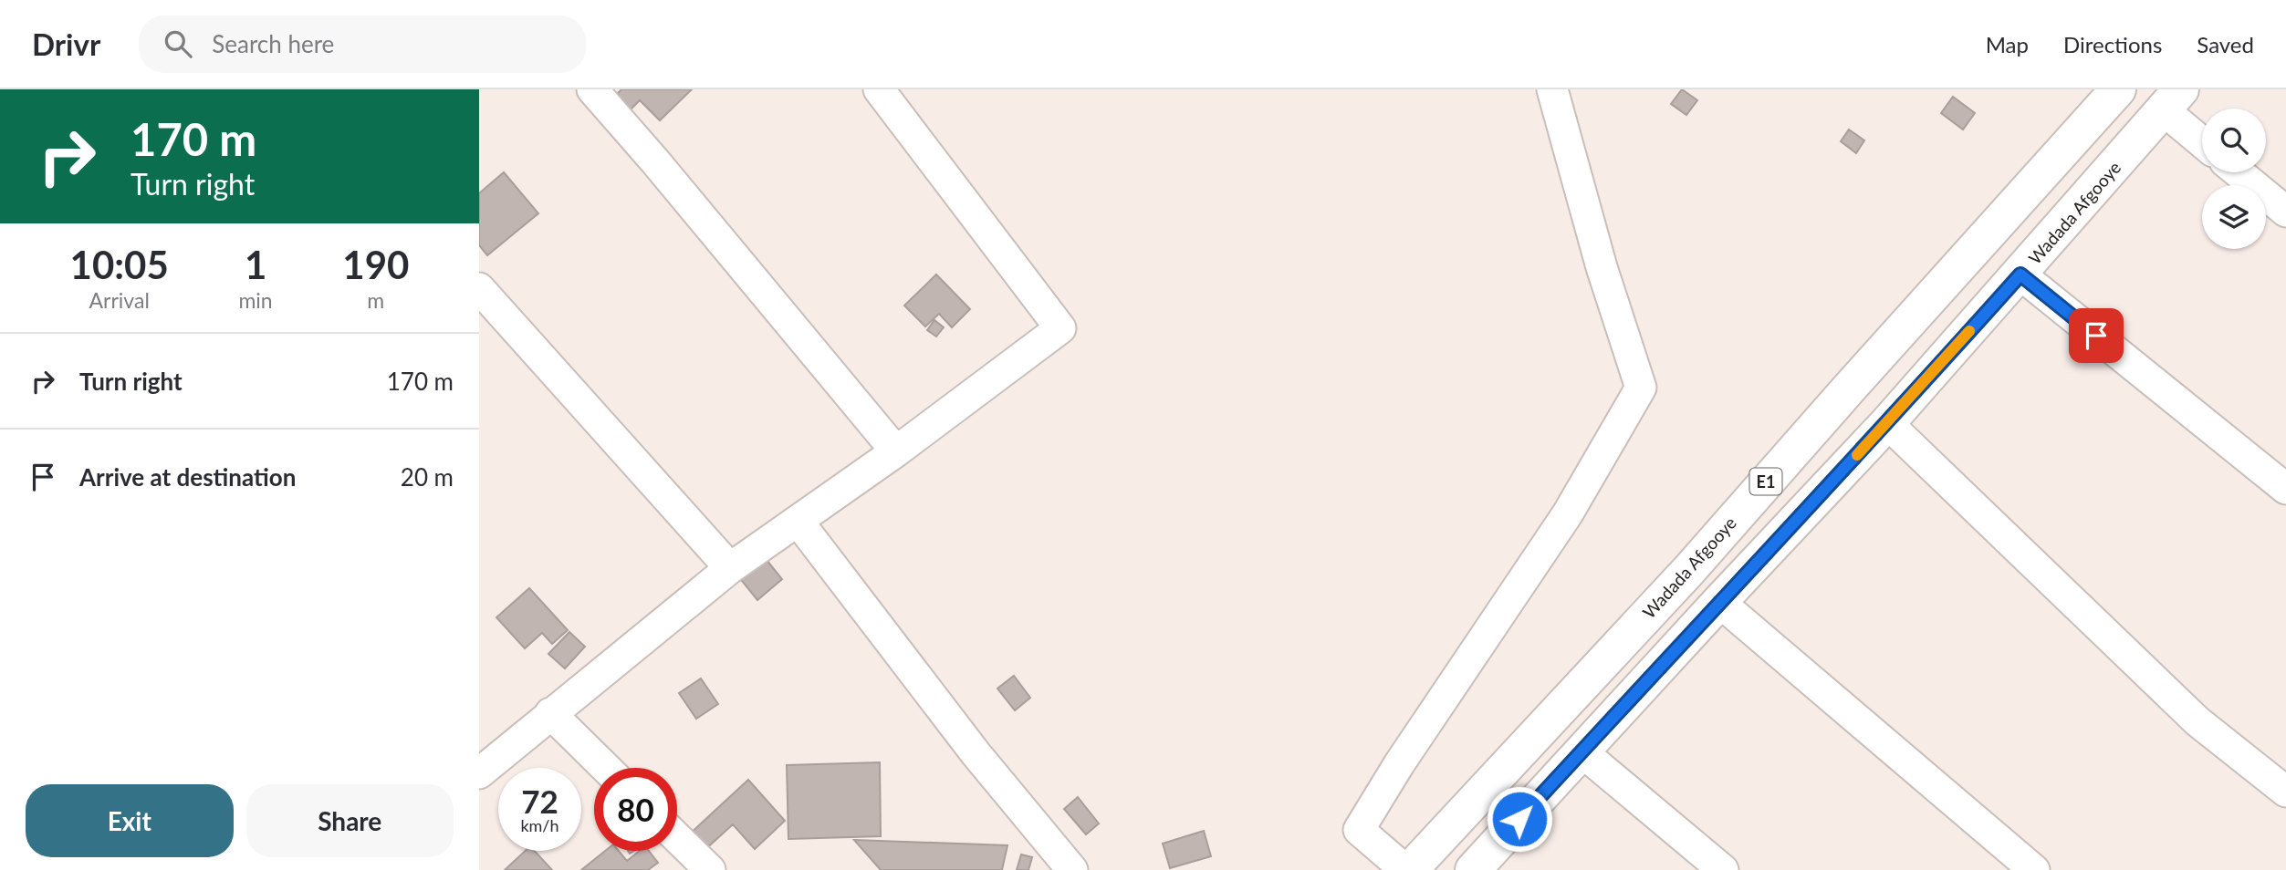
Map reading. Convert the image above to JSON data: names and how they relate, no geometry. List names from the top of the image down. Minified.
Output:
{"streets":{"highway":["Wadada Afgooye","E1"]},"page":{"header":"Drivr","search":"Search here","nav":["Map","Directions","Saved"],"turn":["170 m","Turn right"],"eta":["10:05","Arrival","1","min","190","m"],"list":[{"name":"Turn right","value":"170 m"},{"name":"Arrive at destination","value":"20 m"}],"speed":"72 km/h","limit":"80","buttons":["Exit","Share"]}}
